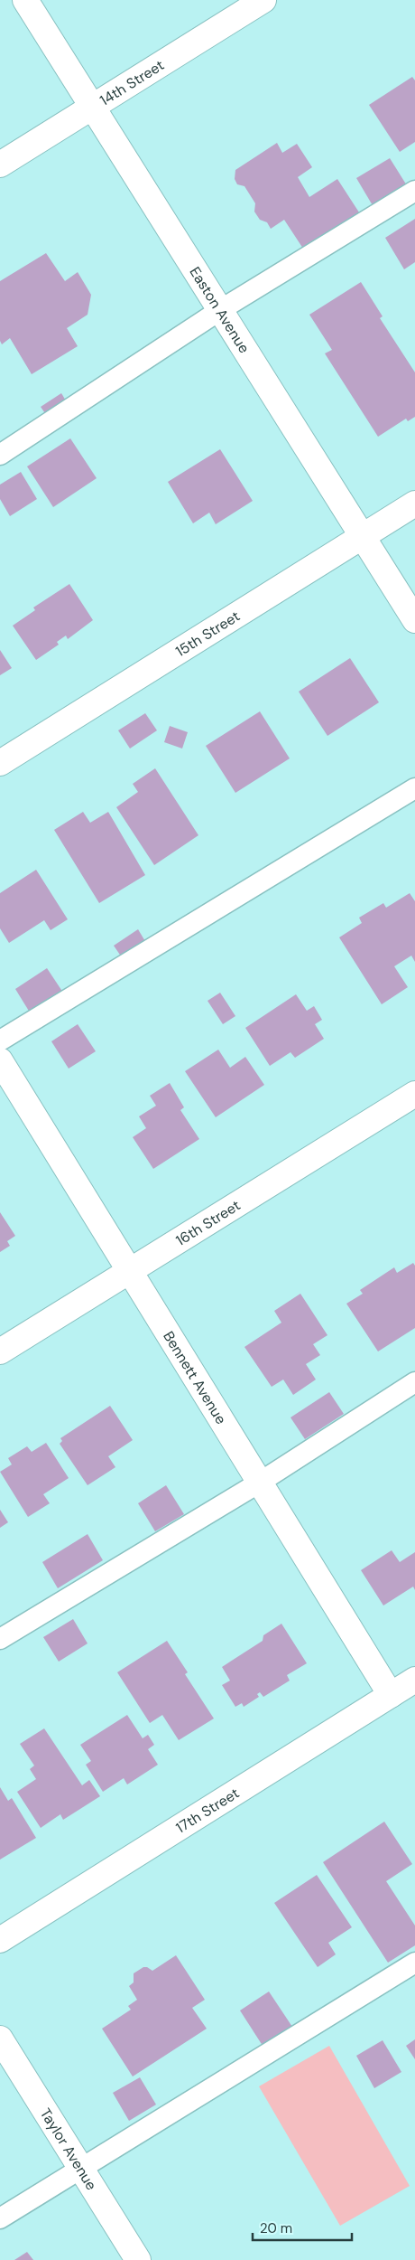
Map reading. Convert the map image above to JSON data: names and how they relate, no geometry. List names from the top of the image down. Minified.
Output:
{"streets":{"street":["14th Street","Easton Avenue","15th Street","16th Street","Bennett Avenue","17th Street","Taylor Avenue"]},"crossings":[["14th Street","Easton Avenue"],["Easton Avenue","15th Street"],["16th Street","Bennett Avenue"],["Bennett Avenue","17th Street"]],"scale_bar":"20 m"}
